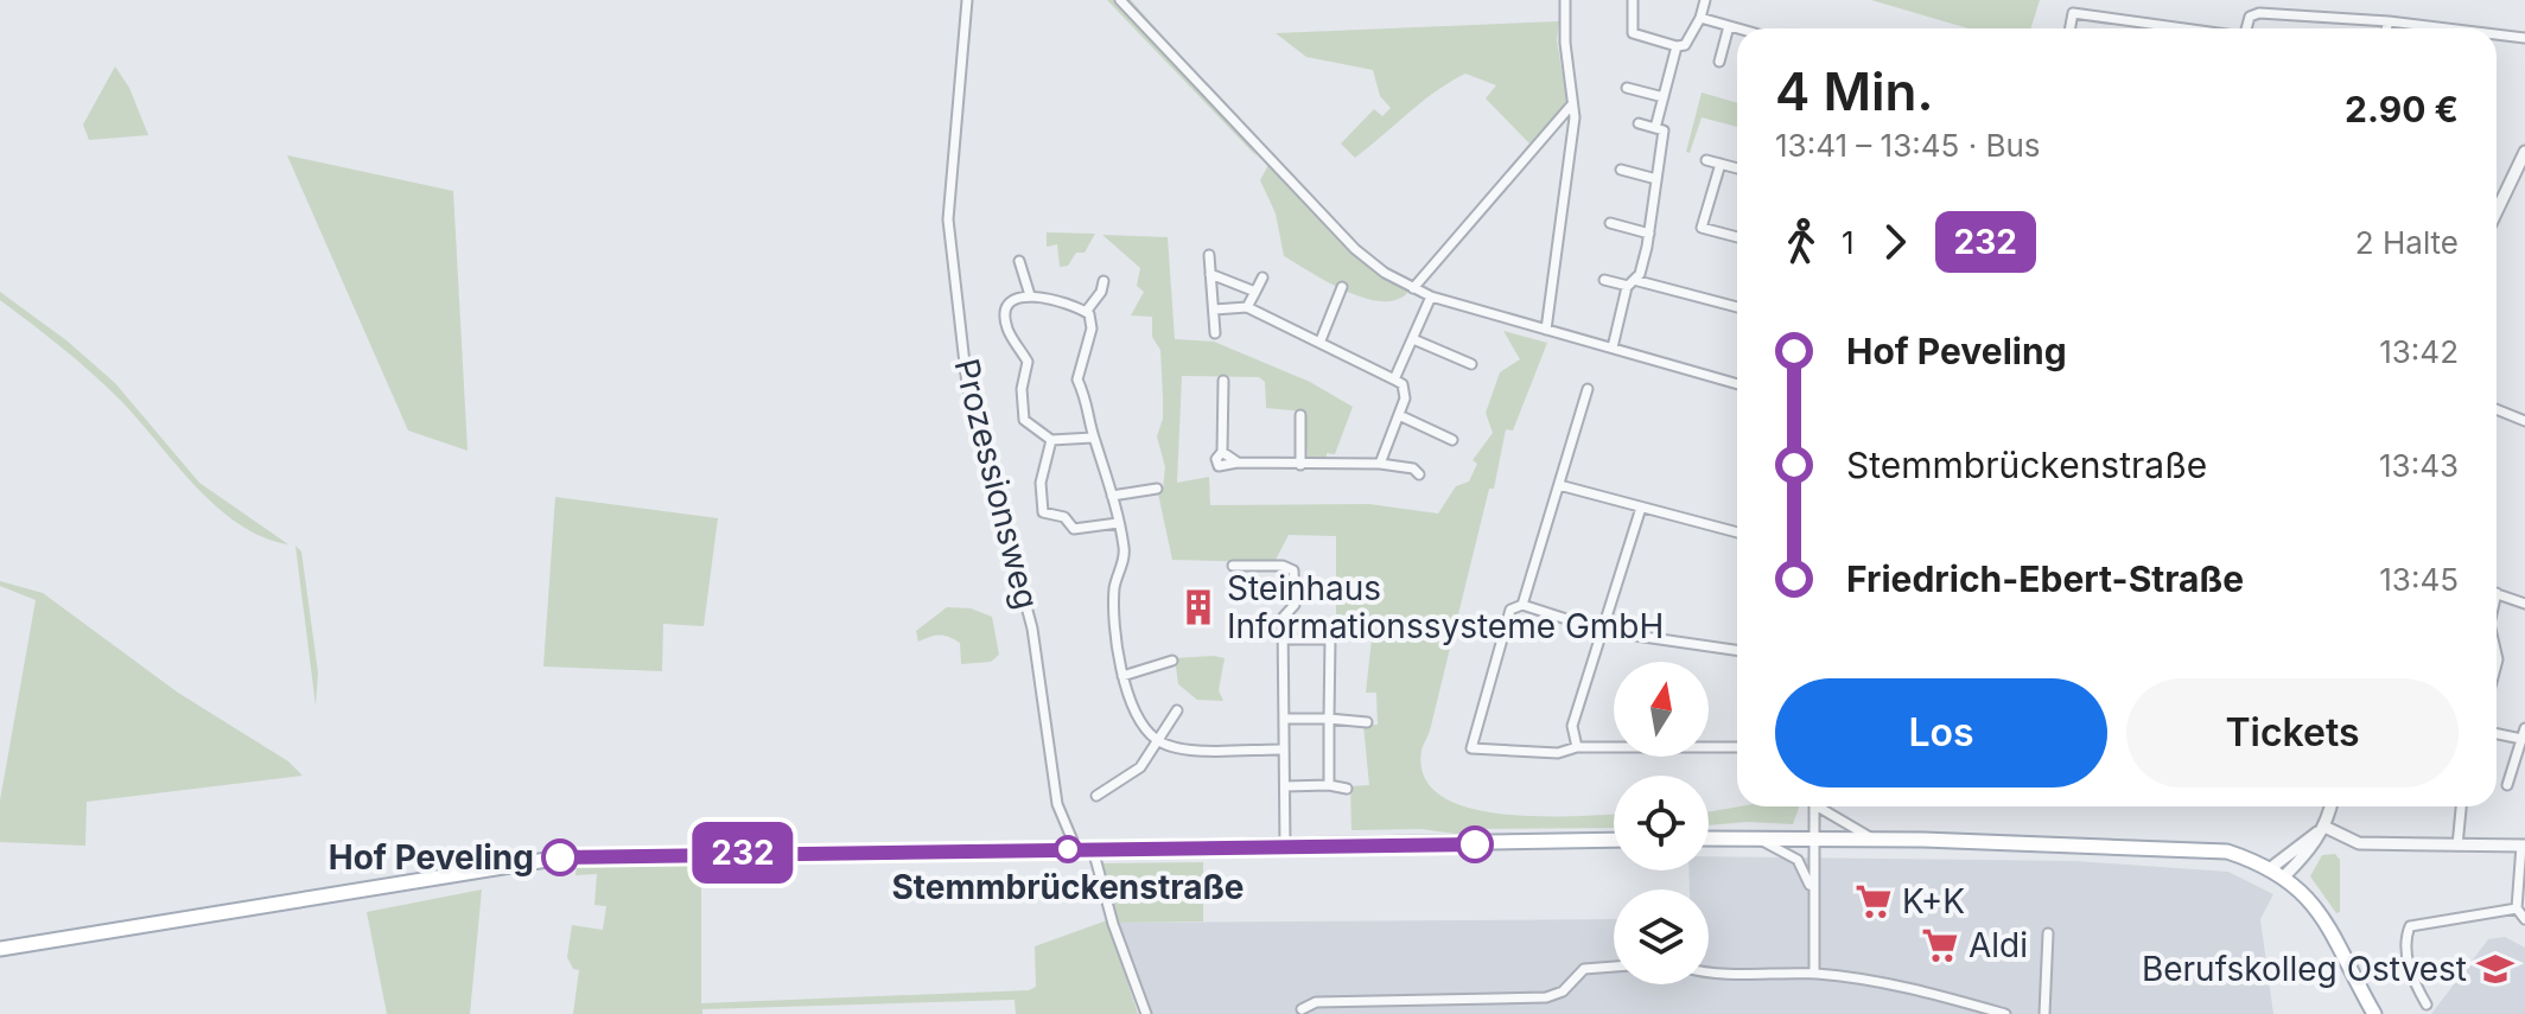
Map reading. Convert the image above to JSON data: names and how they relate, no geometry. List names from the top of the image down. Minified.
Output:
{"streets":{"street":["Prozessionsweg"]},"places":{"building":["Steinhaus Informationssysteme GmbH"],"other":["Stemmbrückenstraße","Hof Peveling"],"supermarket":["K+K","Aldi"],"school or university":["Berufskolleg Ostvest"]},"lines":["bus line 232"],"north":"top","page":{"on_map":"232","heading":["4 Min.","13:41 – 13:45 · Bus","2.90 €"],"legs":["1","232","2 Halte"],"list":[{"name":"Hof Peveling","value":"13:42"},{"name":"Stemmbrückenstraße","value":"13:43"},{"name":"Friedrich-Ebert-Straße","value":"13:45"}],"buttons":["Los","Tickets"]}}
